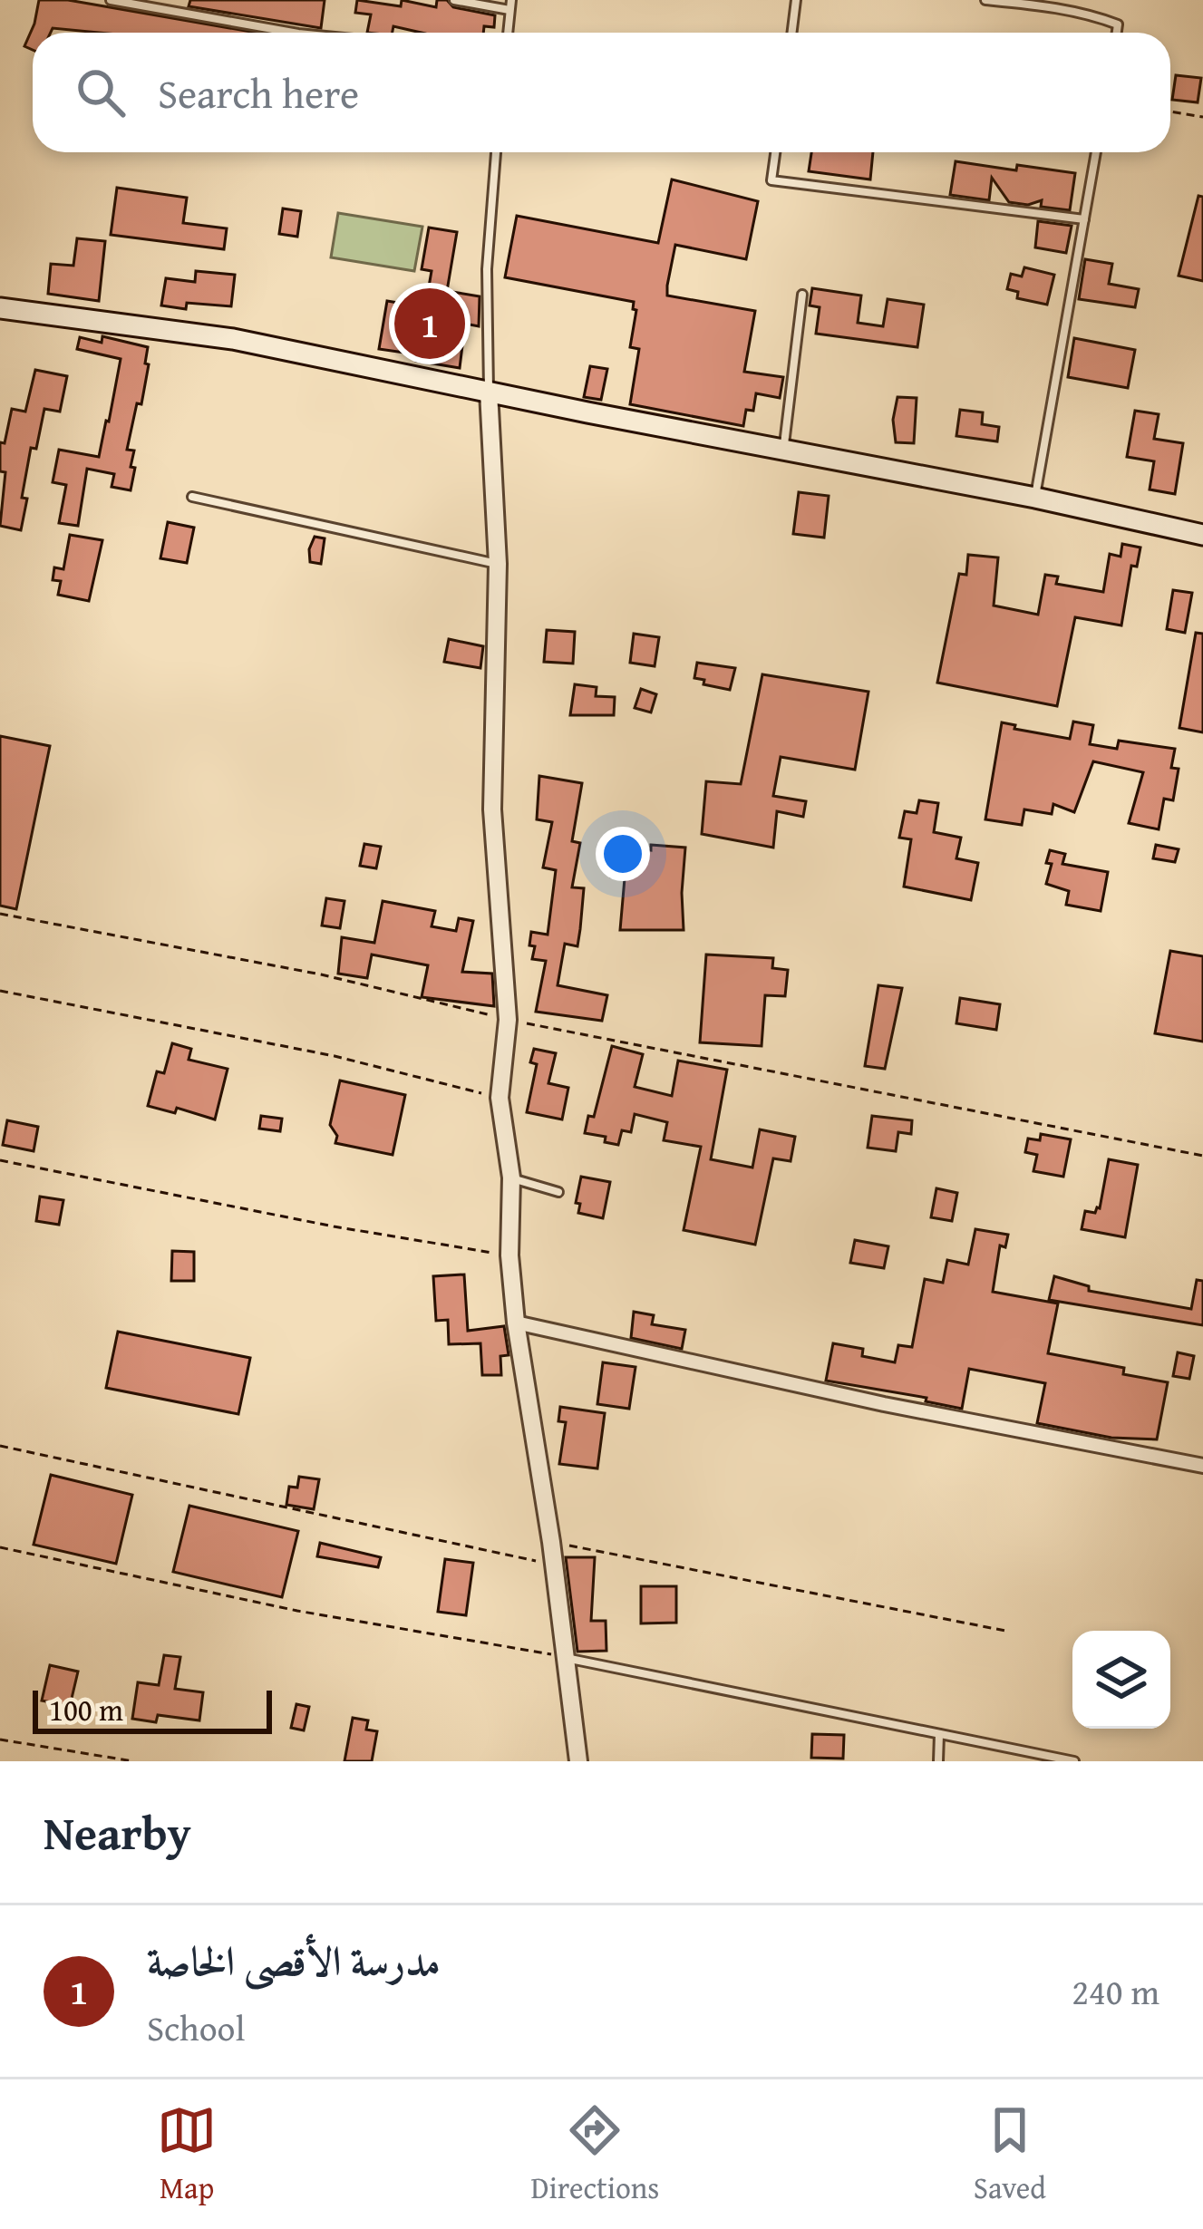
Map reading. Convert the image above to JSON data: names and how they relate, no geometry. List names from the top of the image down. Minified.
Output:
{"scale_bar":"100 m","page":{"search":"Search here","pins":"1","scale":"100 m","heading":"Nearby","list":[{"mark":"1","name":"مدرسة الأقصى الخاصة","note":"School","value":"240 m"}],"nav":["Map","Directions","Saved"]}}
